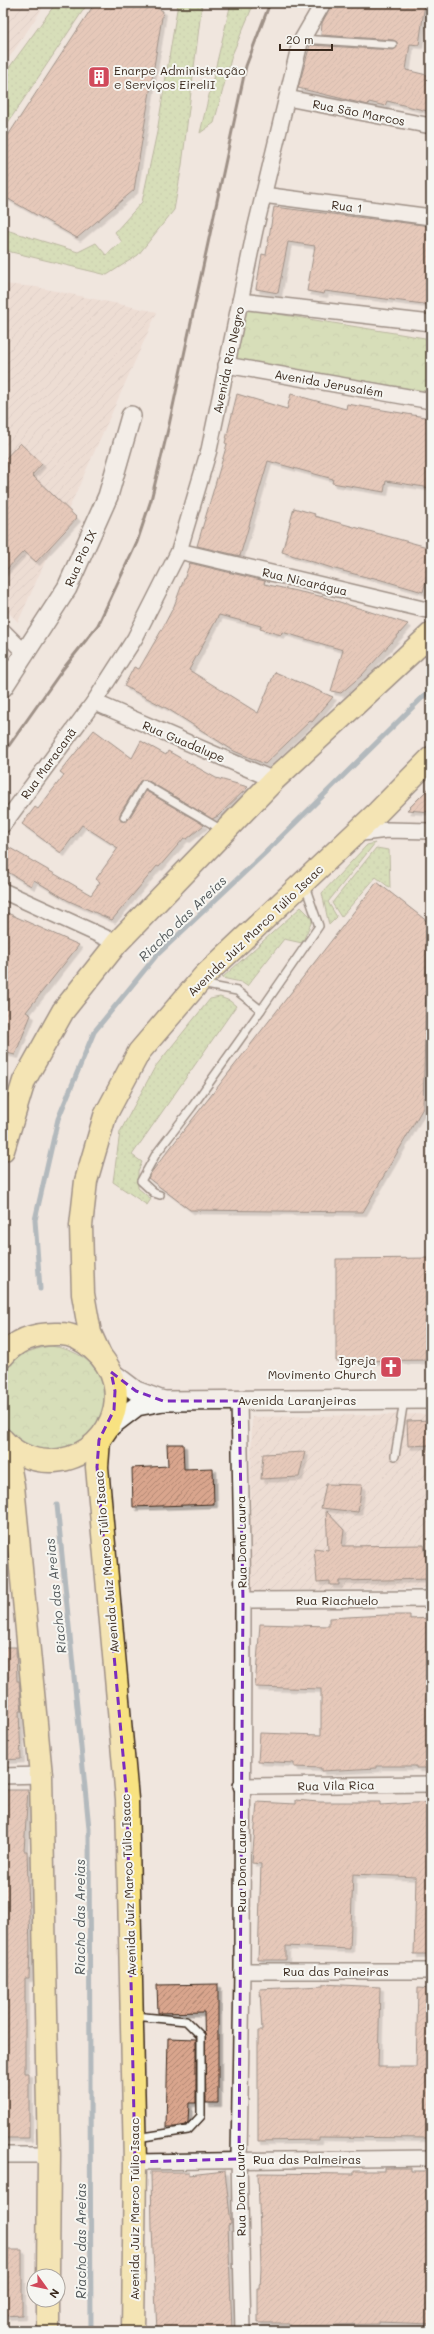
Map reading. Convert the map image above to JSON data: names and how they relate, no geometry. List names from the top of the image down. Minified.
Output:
{"streets":{"main road":["Avenida Juiz Marco Túlio Isaac"],"street":["Rua São Marcos","Rua 1","Avenida Rio Negro","Avenida Jerusalém","Rua Pio IX","Rua Nicarágua","Rua Guadalupe","Rua Maracanã","Avenida Laranjeiras","Rua Dona Laura","Rua Riachuelo","Rua Vila Rica","Rua das Paineiras","Rua das Palmeiras"]},"crossings":[["Rua São Marcos","Avenida Rio Negro"],["Rua 1","Avenida Rio Negro"],["Avenida Rio Negro","Avenida Jerusalém"],["Avenida Rio Negro","Rua Nicarágua"],["Avenida Rio Negro","Rua Guadalupe"],["Avenida Rio Negro","Rua Maracanã"],["Rua Guadalupe","Rua Maracanã"],["Avenida Juiz Marco Túlio Isaac","Avenida Laranjeiras"],["Avenida Juiz Marco Túlio Isaac","Rua das Palmeiras"],["Avenida Laranjeiras","Rua Dona Laura"],["Rua Dona Laura","Rua Riachuelo"],["Rua Dona Laura","Rua Vila Rica"],["Rua Dona Laura","Rua das Paineiras"],["Rua Dona Laura","Rua das Palmeiras"]],"water":["Riacho das Areias"],"places":{"building":["Enarpe Administração e Serviços EireliI"],"church":["Igreja Movimento Church"]},"scale_bar":"20 m","north":"bottom right"}
